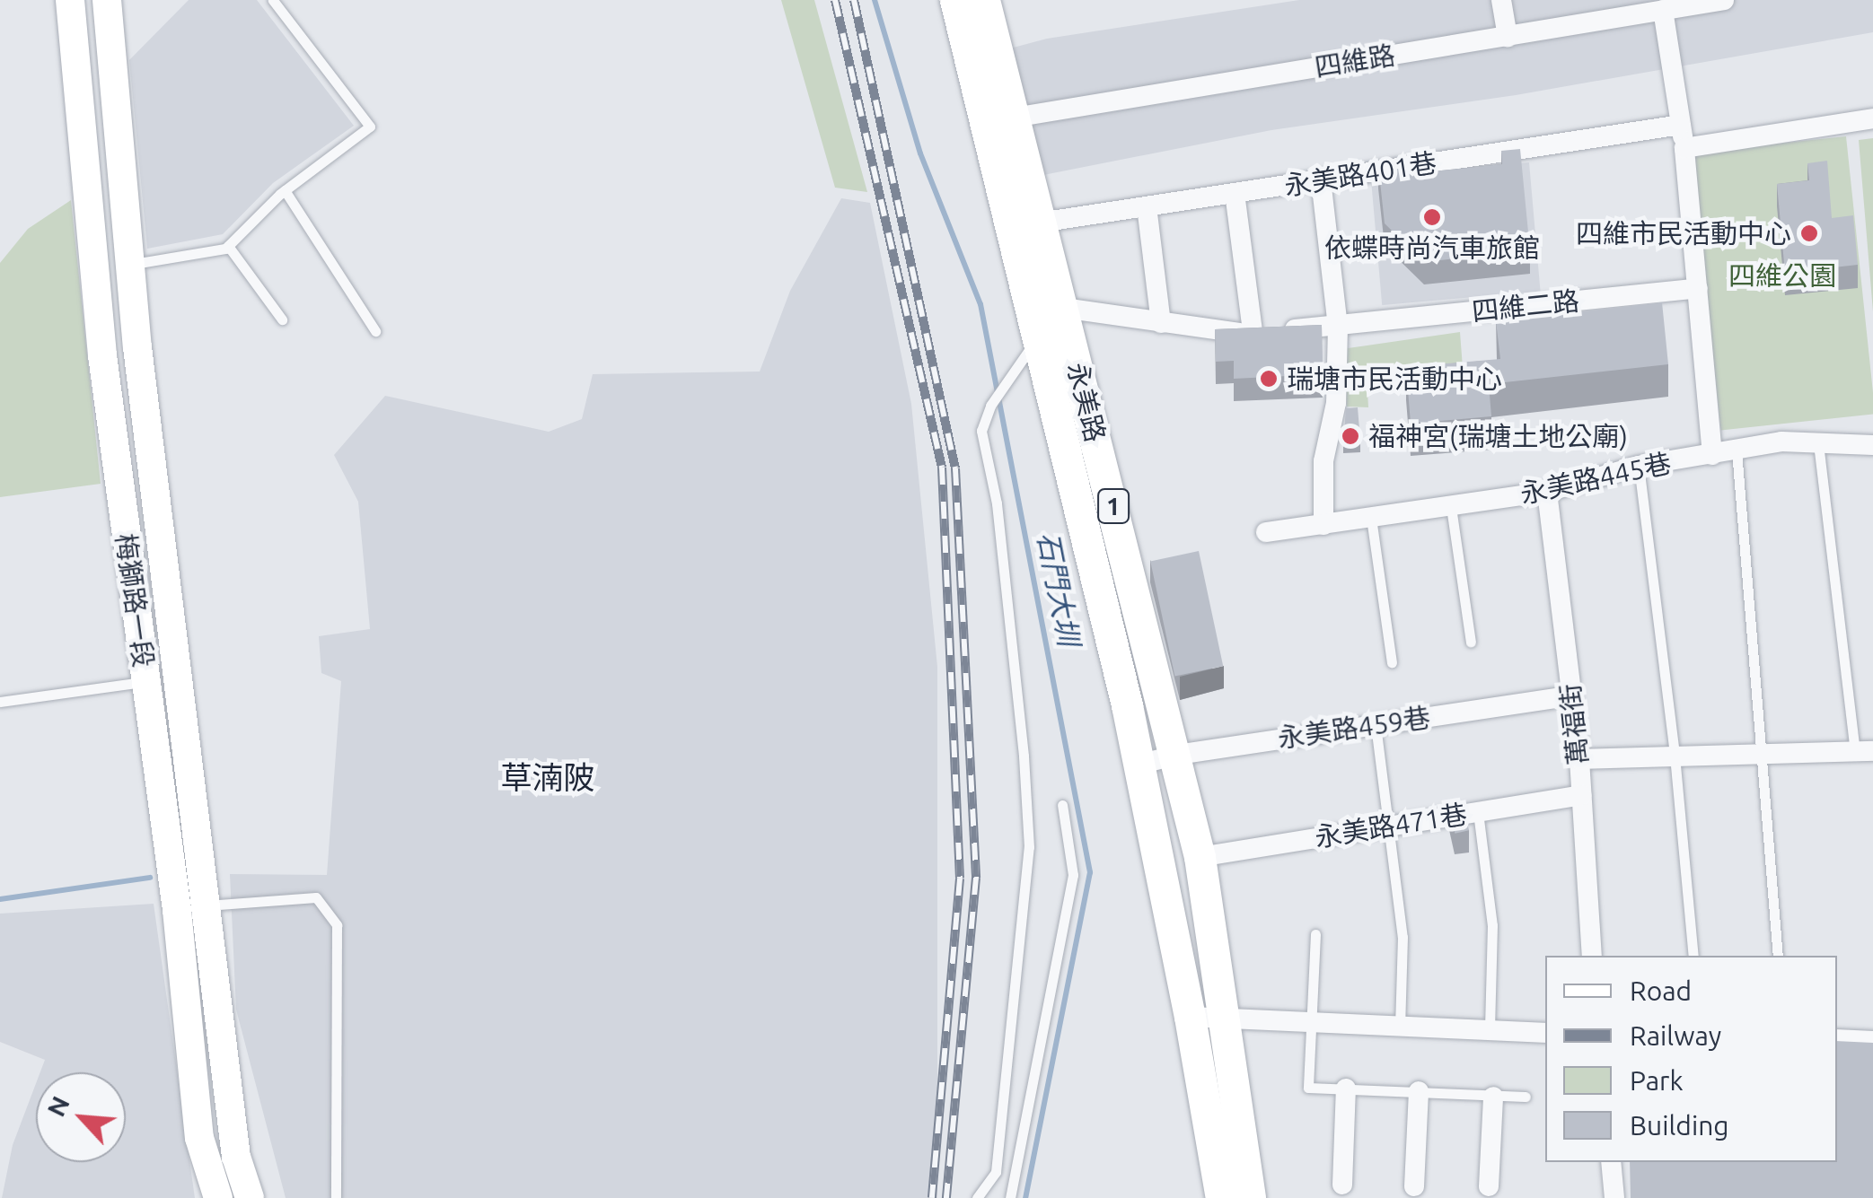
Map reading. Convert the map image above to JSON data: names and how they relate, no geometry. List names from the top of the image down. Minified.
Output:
{"streets":{"main road":["永美路","1"],"street":["四維路","永美路401巷","四維二路","永美路445巷","梅獅路一段","萬福街","永美路459巷","永美路471巷"]},"crossings":[["四維路","永美路"],["永美路401巷","永美路"],["四維二路","永美路"],["永美路","1"],["永美路","永美路459巷"],["永美路","永美路471巷"],["永美路445巷","萬福街"],["萬福街","永美路459巷"],["萬福街","永美路471巷"]],"districts":["草湳陂"],"water":["石門大圳"],"parks":["四維公園"],"places":["依蝶時尚汽車旅館","四維市民活動中心","瑞塘市民活動中心","福神宮(瑞塘土地公廟)"],"legend":["Road","Railway","Park","Building"],"north":"top left"}
